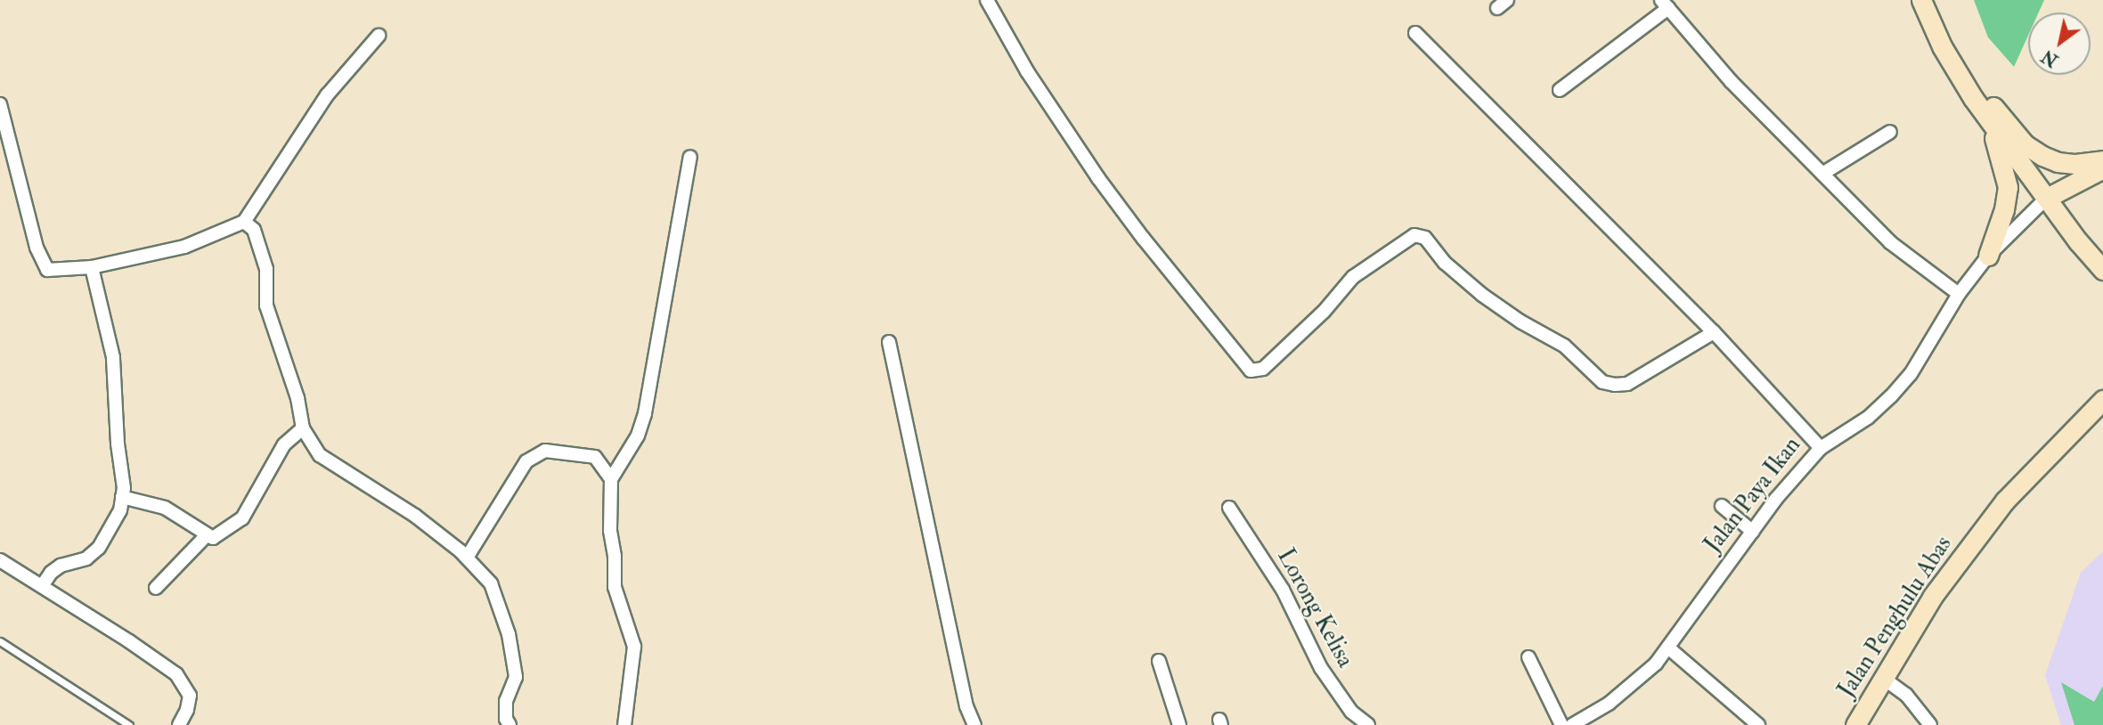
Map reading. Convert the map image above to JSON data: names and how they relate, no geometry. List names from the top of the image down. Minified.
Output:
{"streets":{"main road":["Jalan Paya Ikan","Jalan Penghulu Abas"],"street":["Lorong Kelisa"]},"north":"bottom left"}
